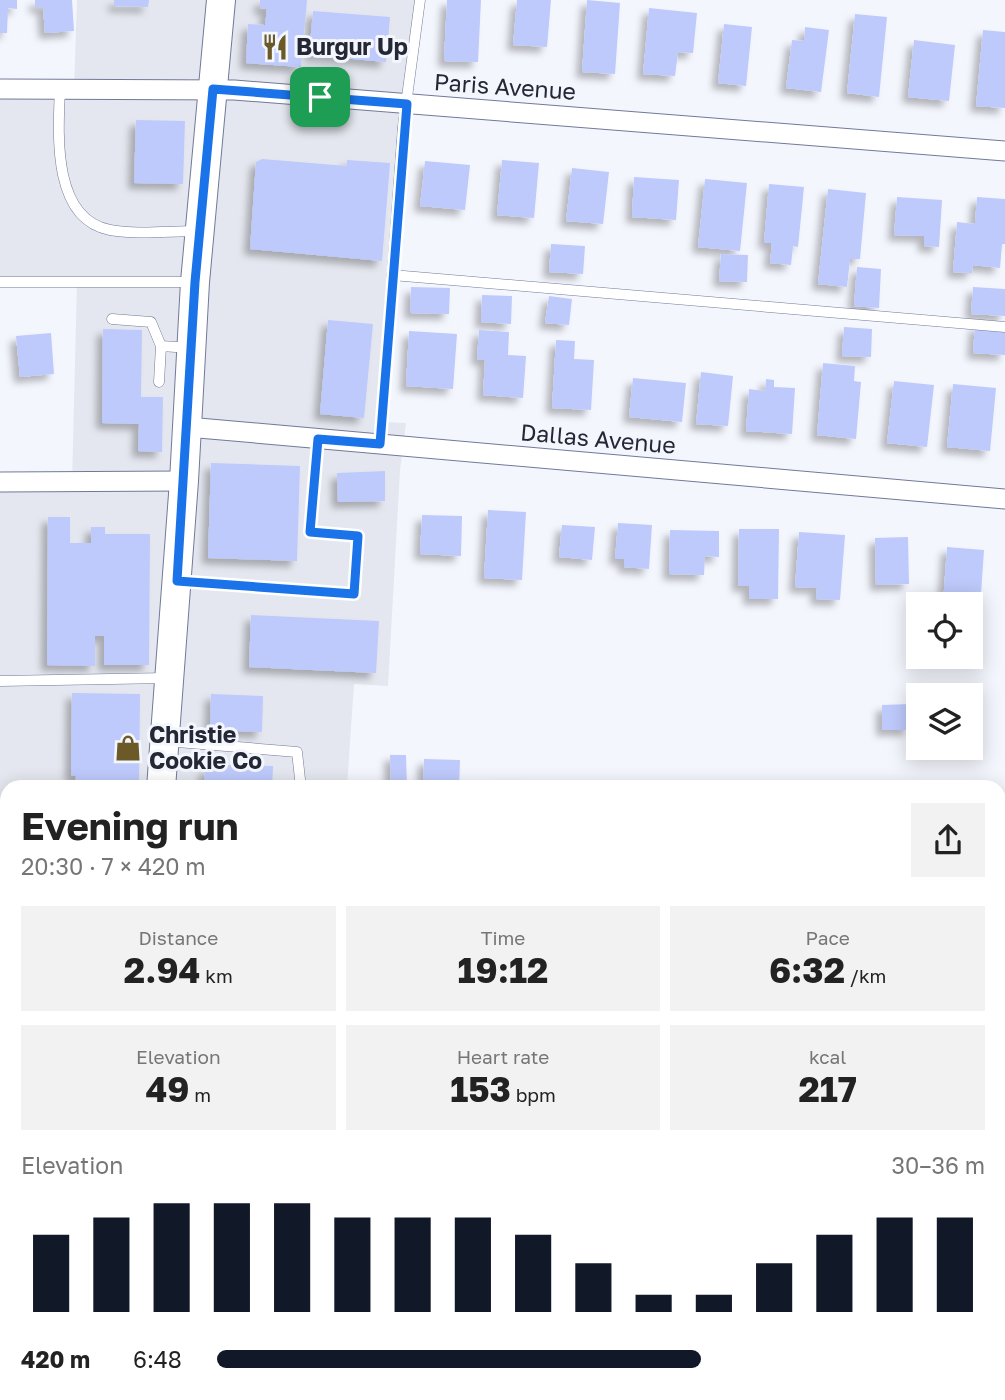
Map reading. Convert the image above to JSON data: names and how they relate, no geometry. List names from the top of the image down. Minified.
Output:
{"streets":{"street":["Paris Avenue","Dallas Avenue"]},"places":{"restaurant":["Burgur Up"],"shop":["Christie Cookie Co"]},"page":{"heading":["Evening run","20:30 · 7 × 420 m"],"stats":[["Distance","2.94 km"],["Time","19:12"],["Pace","6:32 /km"],["Elevation","49 m"],["Heart rate","153 bpm"],["kcal","217"]],"chart":["Elevation","30–36 m"],"list":[{"name":"420 m","note":"6:48"}]}}
